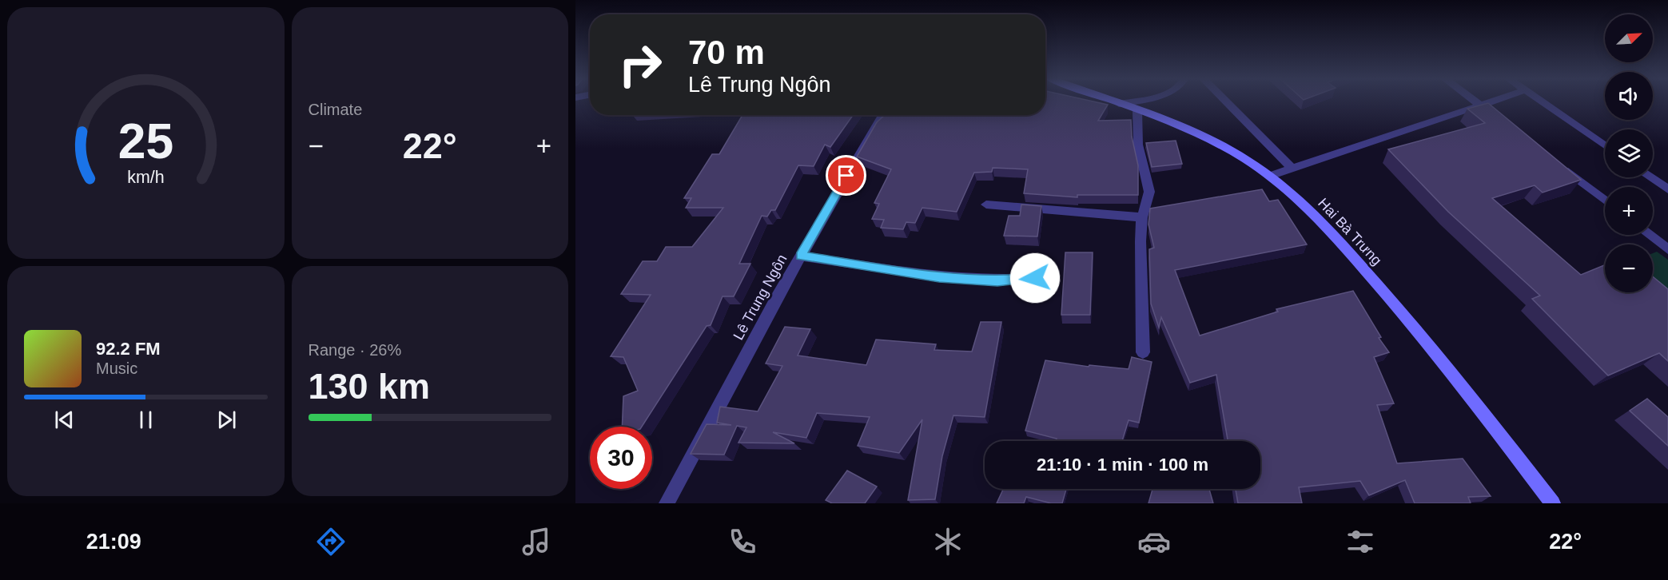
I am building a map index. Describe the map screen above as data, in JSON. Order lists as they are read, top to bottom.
{
  "streets": {
    "main road": ["Hai Bà Trưng"],
    "street": ["Lê Trung Ngôn"]
  },
  "north": "top right",
  "page": {
    "tile": [
      "Climate",
      ["Range · 26%", "130 km"]
    ],
    "map_buttons": ["+", "−"],
    "turn": ["70 m", "Lê Trung Ngôn"],
    "heat": ["−", "22°", "+"],
    "song": ["92.2 FM", "Music"],
    "limit": "30",
    "trip": "21:10 · 1 min · 100 m",
    "tabs": ["21:09", "22°"],
    "gauge": ["25", "km/h"]
  }
}
